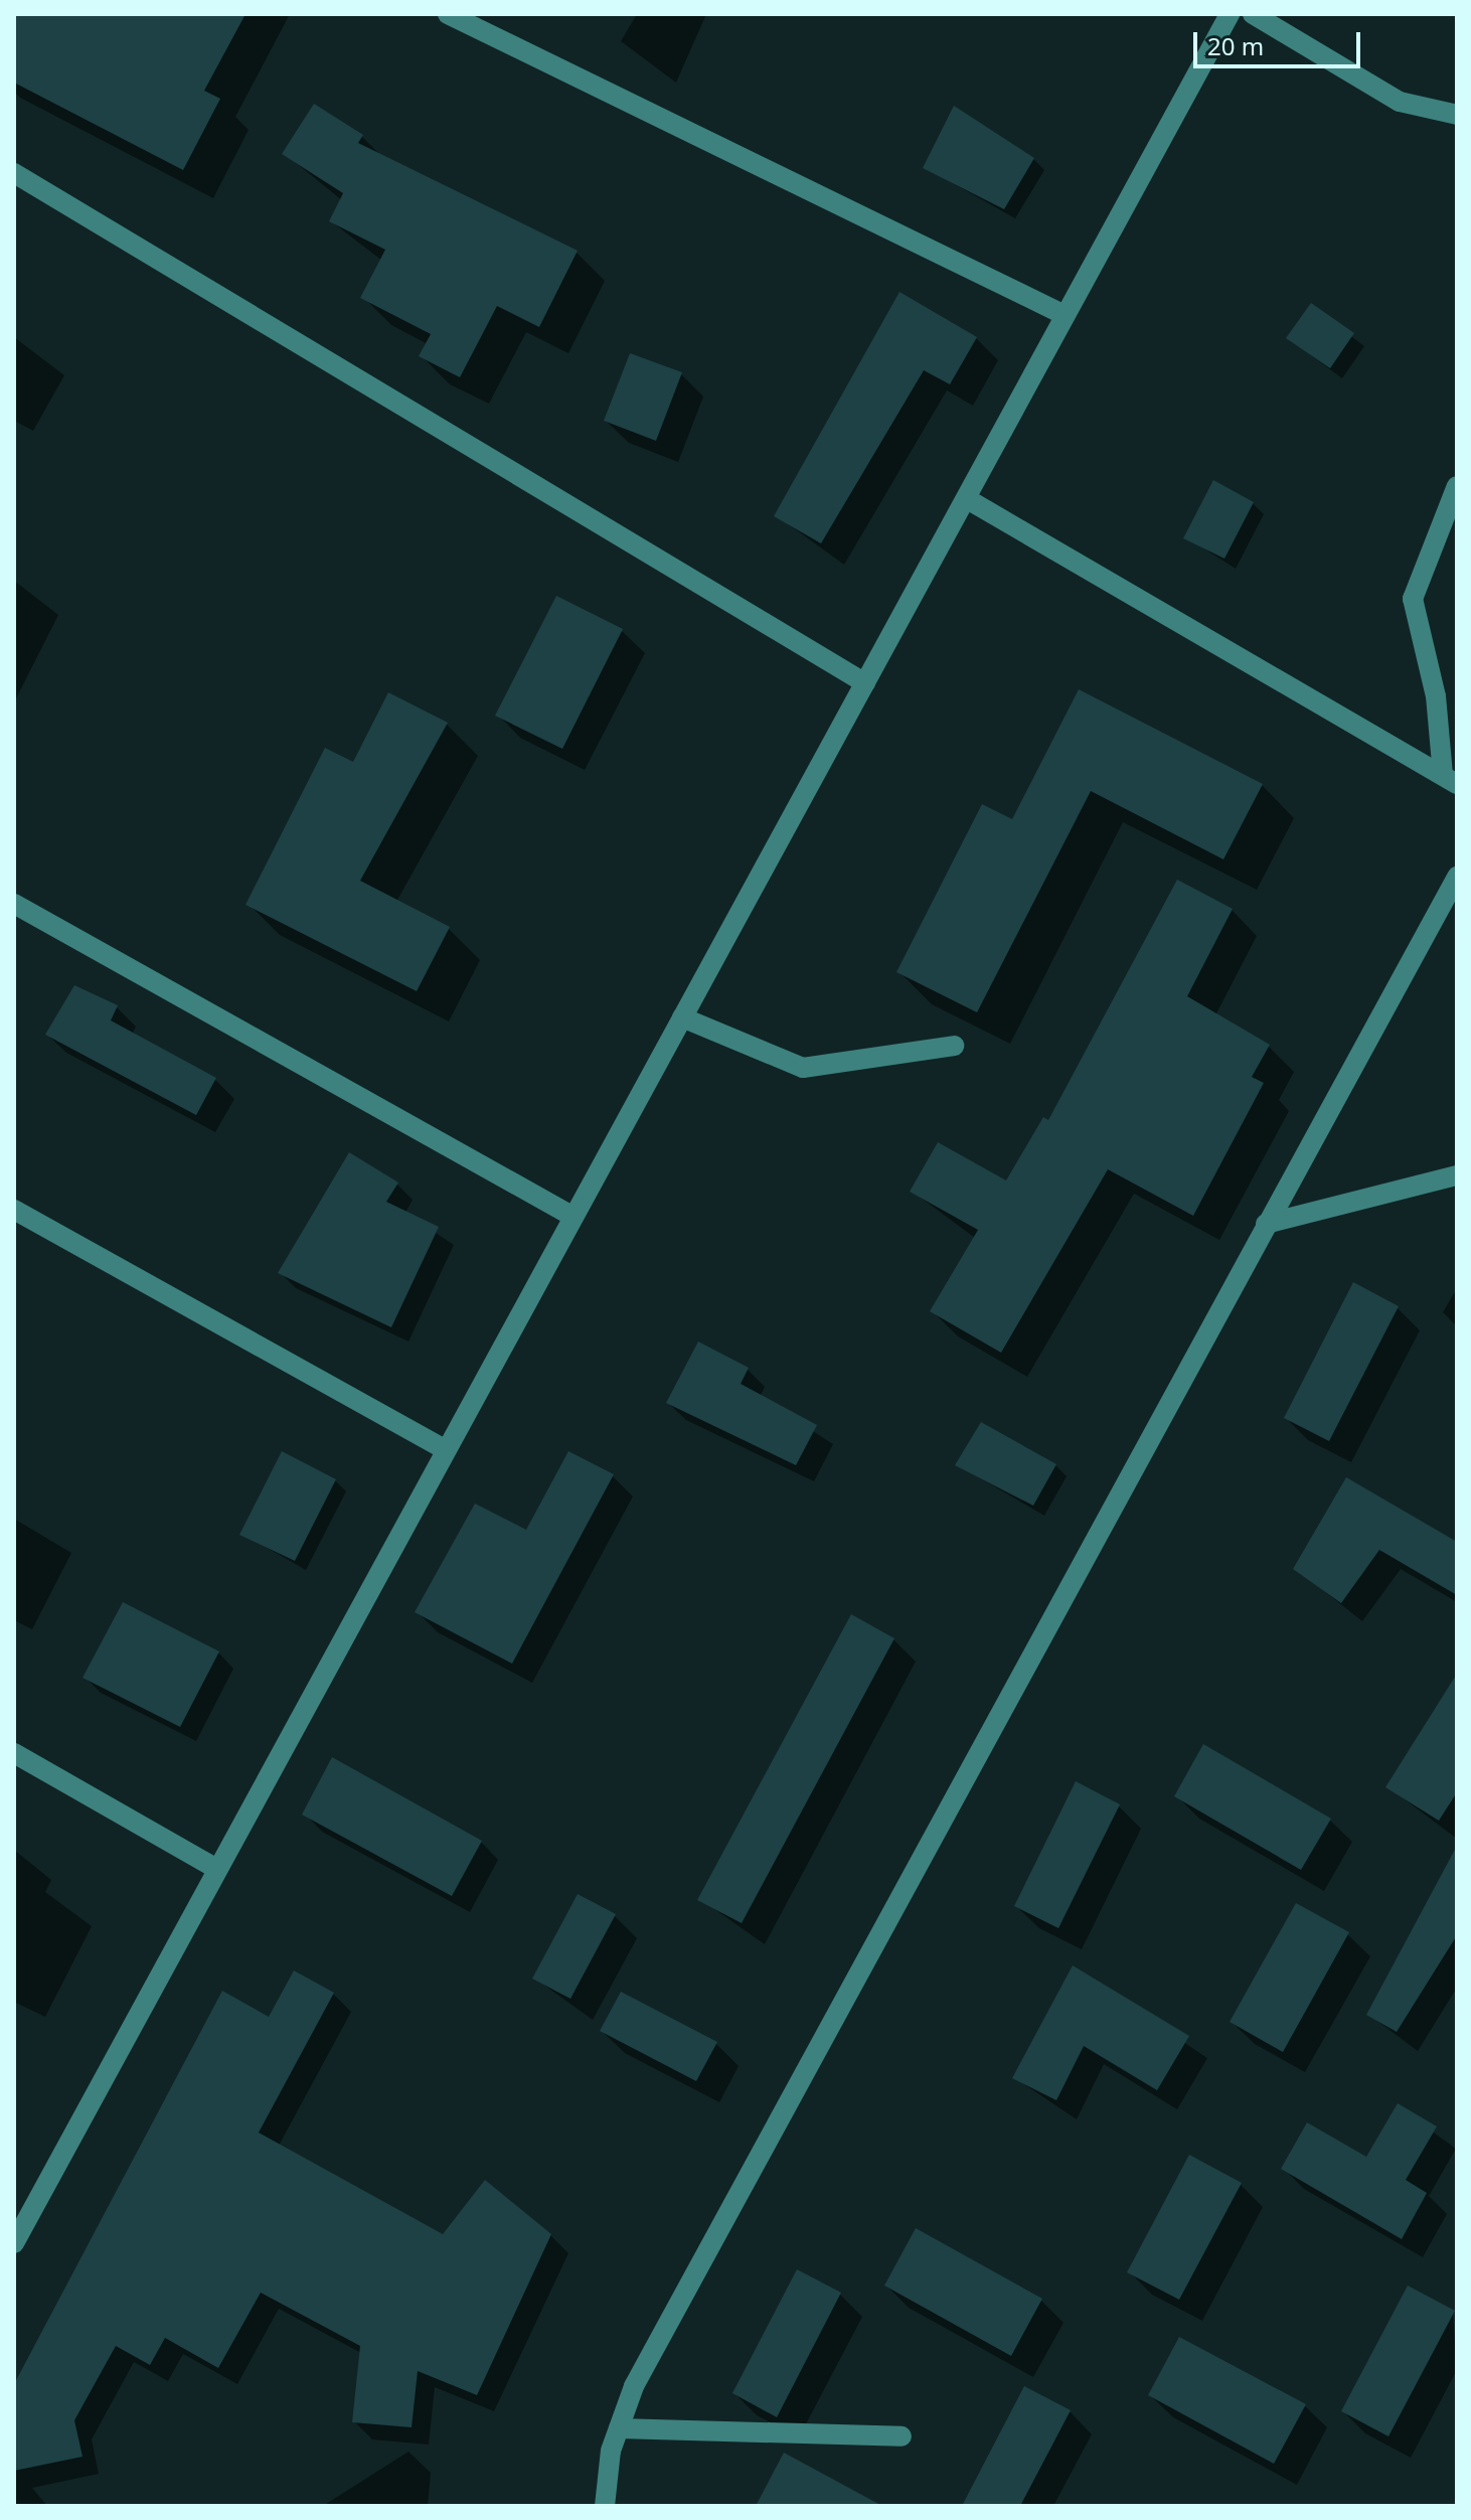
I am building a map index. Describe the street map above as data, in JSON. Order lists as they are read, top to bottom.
{
  "scale_bar": "20 m"
}
